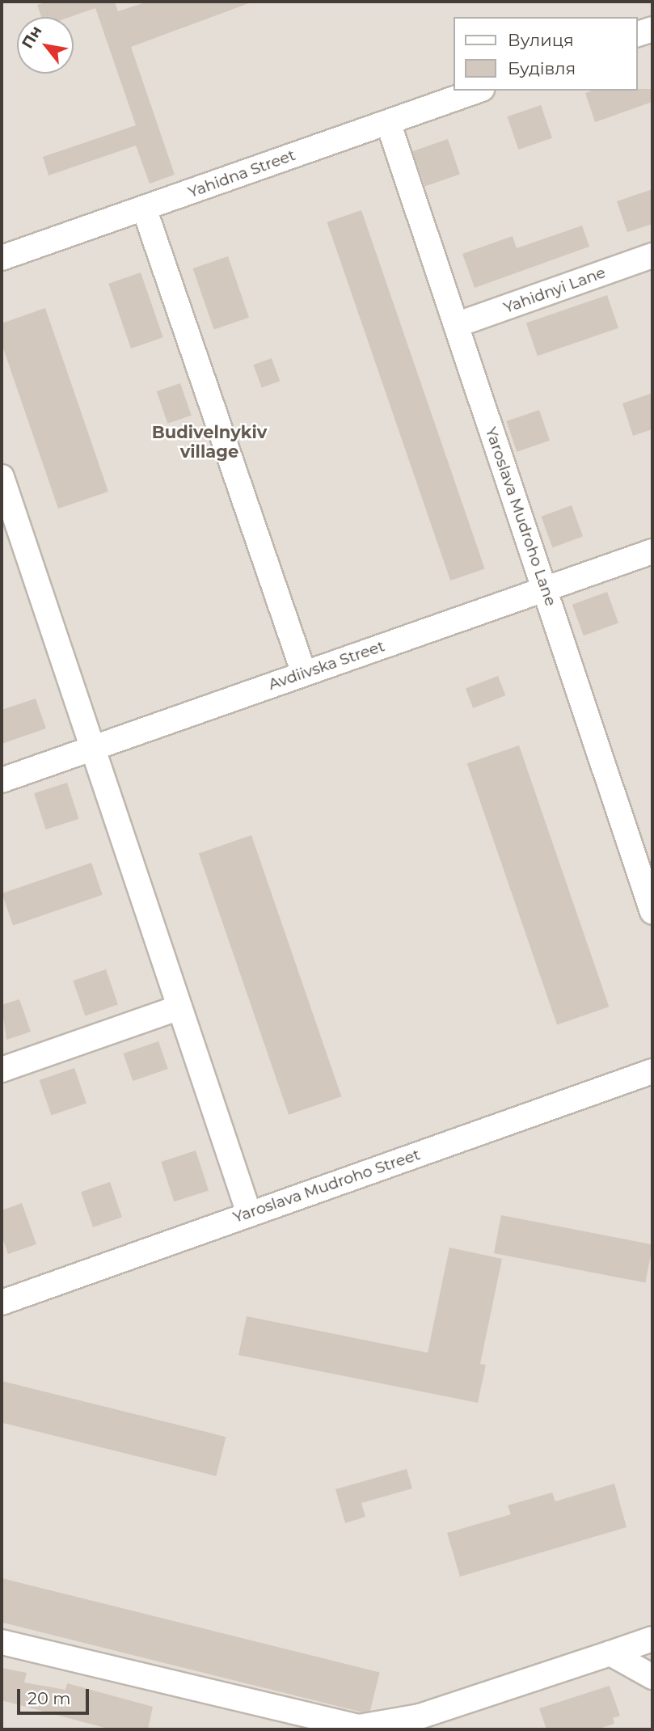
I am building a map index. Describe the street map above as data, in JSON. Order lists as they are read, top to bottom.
{
  "streets": {
    "street": [
      "Yahidna Street",
      "Yahidnyi Lane",
      "Yaroslava Mudroho Lane",
      "Avdiivska Street",
      "Yaroslava Mudroho Street"
    ]
  },
  "crossings": [
    ["Yahidna Street", "Yaroslava Mudroho Lane"],
    ["Yahidnyi Lane", "Yaroslava Mudroho Lane"],
    ["Yaroslava Mudroho Lane", "Avdiivska Street"]
  ],
  "districts": ["Budivelnykiv village"],
  "legend": ["Вулиця", "Будівля"],
  "scale_bar": "20 m",
  "north": "top left"
}
